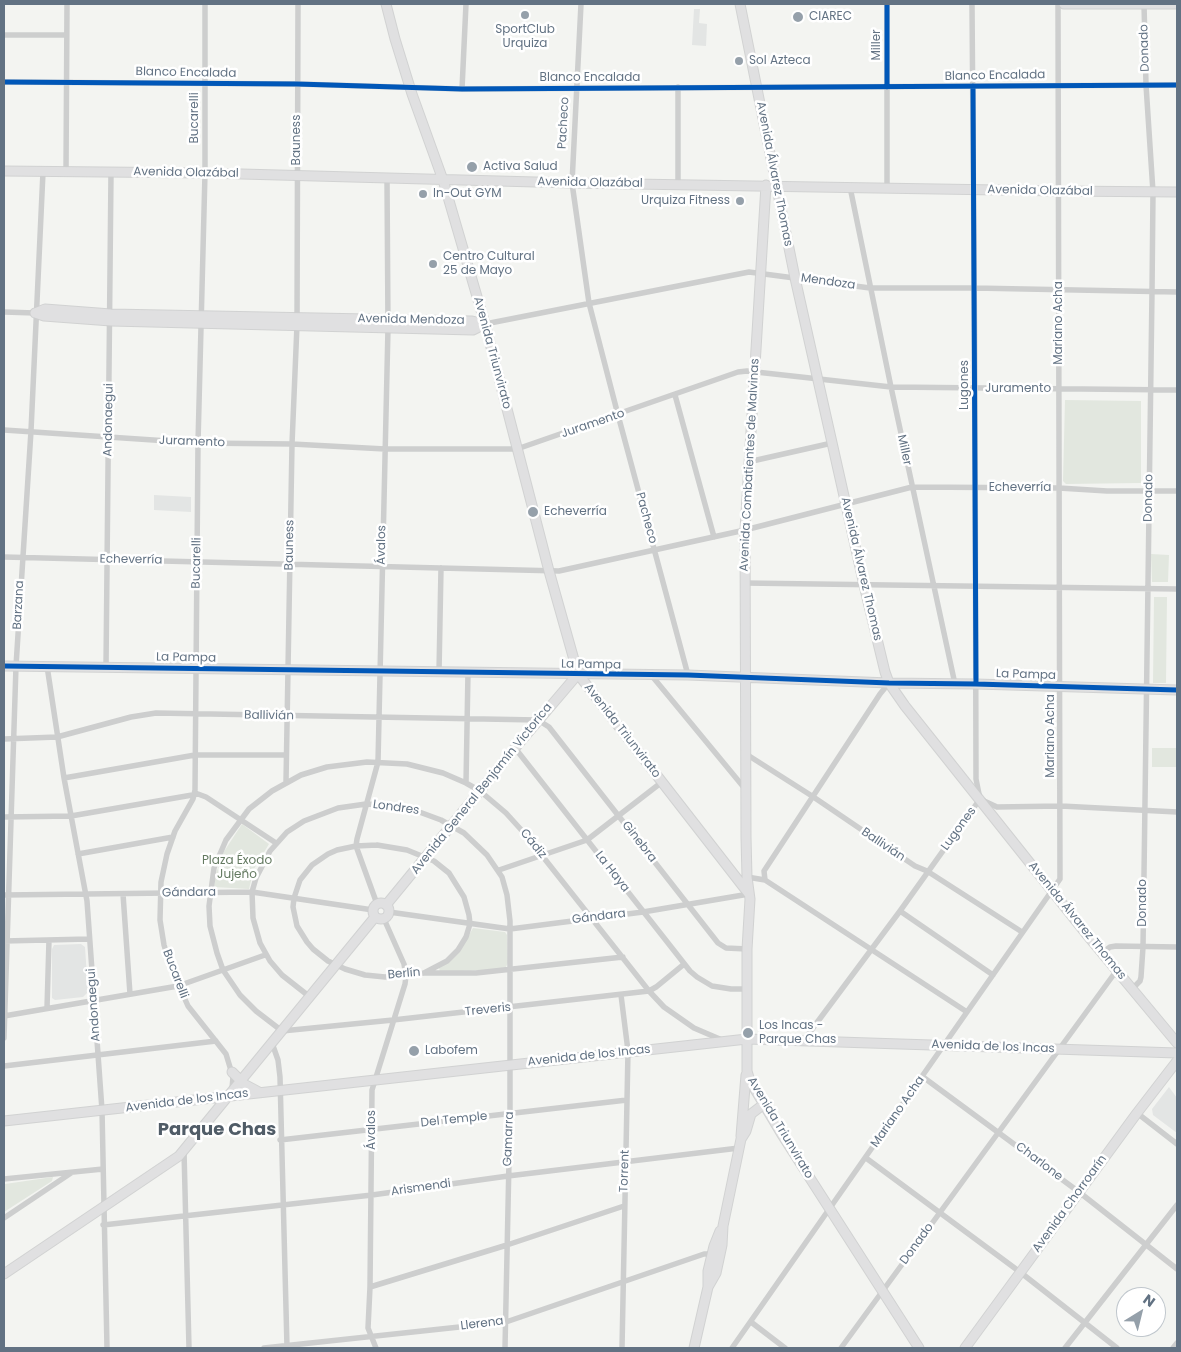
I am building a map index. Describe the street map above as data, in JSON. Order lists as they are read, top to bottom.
{
  "streets": {
    "main road": [
      "Avenida Olazábal",
      "Avenida Álvarez Thomas",
      "Avenida Mendoza",
      "Avenida Triunvirato",
      "Avenida Combatientes de Malvinas",
      "La Pampa",
      "Avenida General Benjamín Victorica",
      "Avenida de los Incas",
      "Avenida Chorroarín"
    ],
    "street": [
      "Miller",
      "Donado",
      "Blanco Encalada",
      "Bucarelli",
      "Pacheco",
      "Bauness",
      "Mendoza",
      "Mariano Acha",
      "Lugones",
      "Juramento",
      "Andonaegui",
      "Echeverría",
      "Ávalos",
      "Barzana",
      "Ballivián",
      "Londres",
      "Ginebra",
      "Cádiz",
      "La Haya",
      "Gándara",
      "Berlín",
      "Treveris",
      "Del Temple",
      "Gamarra",
      "Charlone",
      "Torrent",
      "Arismendi",
      "Llerena"
    ]
  },
  "crossings": [
    ["Miller", "Blanco Encalada"],
    ["Miller", "Avenida Olazábal"],
    ["Miller", "Mendoza"],
    ["Miller", "Juramento"],
    ["Miller", "Echeverría"],
    ["Miller", "La Pampa"],
    ["Donado", "Blanco Encalada"],
    ["Donado", "Avenida Olazábal"],
    ["Donado", "Avenida Álvarez Thomas"],
    ["Donado", "Mendoza"],
    ["Donado", "Avenida Triunvirato"],
    ["Donado", "Juramento"],
    ["Donado", "Echeverría"],
    ["Donado", "La Pampa"],
    ["Donado", "Avenida de los Incas"],
    ["Donado", "Charlone"],
    ["Blanco Encalada", "Bucarelli"],
    ["Blanco Encalada", "Pacheco"],
    ["Blanco Encalada", "Bauness"],
    ["Blanco Encalada", "Avenida Álvarez Thomas"],
    ["Blanco Encalada", "Mariano Acha"],
    ["Blanco Encalada", "Avenida Triunvirato"],
    ["Blanco Encalada", "Lugones"],
    ["Bucarelli", "Avenida Olazábal"],
    ["Bucarelli", "Avenida Mendoza"],
    ["Bucarelli", "Juramento"],
    ["Bucarelli", "Echeverría"],
    ["Bucarelli", "La Pampa"],
    ["Bucarelli", "Ballivián"],
    ["Bucarelli", "Avenida General Benjamín Victorica"],
    ["Bucarelli", "Gándara"],
    ["Bucarelli", "Avenida de los Incas"],
    ["Pacheco", "Avenida Olazábal"],
    ["Pacheco", "Mendoza"],
    ["Pacheco", "Juramento"],
    ["Pacheco", "Echeverría"],
    ["Pacheco", "La Pampa"],
    ["Bauness", "Avenida Olazábal"],
    ["Bauness", "Avenida Mendoza"],
    ["Bauness", "Juramento"],
    ["Bauness", "Echeverría"],
    ["Bauness", "La Pampa"],
    ["Bauness", "Ballivián"],
    ["Bauness", "Cádiz"],
    ["Avenida Olazábal", "Avenida Álvarez Thomas"],
    ["Avenida Olazábal", "Mariano Acha"],
    ["Avenida Olazábal", "Avenida Triunvirato"],
    ["Avenida Olazábal", "Lugones"],
    ["Avenida Olazábal", "Andonaegui"],
    ["Avenida Olazábal", "Avenida Combatientes de Malvinas"],
    ["Avenida Olazábal", "Ávalos"],
    ["Avenida Olazábal", "Barzana"],
    ["Avenida Álvarez Thomas", "Mendoza"],
    ["Avenida Álvarez Thomas", "Mariano Acha"],
    ["Avenida Álvarez Thomas", "Lugones"],
    ["Avenida Álvarez Thomas", "Juramento"],
    ["Avenida Álvarez Thomas", "Echeverría"],
    ["Avenida Álvarez Thomas", "La Pampa"],
    ["Mendoza", "Avenida Mendoza"],
    ["Mendoza", "Mariano Acha"],
    ["Mendoza", "Avenida Triunvirato"],
    ["Mendoza", "Lugones"],
    ["Mendoza", "Avenida Combatientes de Malvinas"],
    ["Avenida Mendoza", "Avenida Triunvirato"],
    ["Avenida Mendoza", "Andonaegui"],
    ["Avenida Mendoza", "Ávalos"],
    ["Avenida Mendoza", "Barzana"],
    ["Mariano Acha", "Avenida Triunvirato"],
    ["Mariano Acha", "Juramento"],
    ["Mariano Acha", "Echeverría"],
    ["Mariano Acha", "La Pampa"],
    ["Mariano Acha", "Ballivián"],
    ["Mariano Acha", "Avenida de los Incas"],
    ["Mariano Acha", "Charlone"],
    ["Avenida Triunvirato", "Juramento"],
    ["Avenida Triunvirato", "Avenida Combatientes de Malvinas"],
    ["Avenida Triunvirato", "Echeverría"],
    ["Avenida Triunvirato", "La Pampa"],
    ["Avenida Triunvirato", "Avenida General Benjamín Victorica"],
    ["Avenida Triunvirato", "Ginebra"],
    ["Avenida Triunvirato", "La Haya"],
    ["Avenida Triunvirato", "Gándara"],
    ["Avenida Triunvirato", "Avenida de los Incas"],
    ["Lugones", "Juramento"],
    ["Lugones", "Echeverría"],
    ["Lugones", "La Pampa"],
    ["Lugones", "Ballivián"],
    ["Lugones", "Avenida de los Incas"],
    ["Juramento", "Andonaegui"],
    ["Juramento", "Avenida Combatientes de Malvinas"],
    ["Juramento", "Ávalos"],
    ["Juramento", "Barzana"],
    ["Andonaegui", "Echeverría"],
    ["Andonaegui", "La Pampa"],
    ["Andonaegui", "Ballivián"],
    ["Andonaegui", "Avenida General Benjamín Victorica"],
    ["Andonaegui", "Gándara"],
    ["Andonaegui", "Avenida de los Incas"],
    ["Andonaegui", "Arismendi"],
    ["Avenida Combatientes de Malvinas", "Echeverría"],
    ["Avenida Combatientes de Malvinas", "La Pampa"],
    ["Avenida Combatientes de Malvinas", "Ballivián"],
    ["Avenida Combatientes de Malvinas", "Gándara"],
    ["Echeverría", "Ávalos"],
    ["Echeverría", "Barzana"],
    ["Ávalos", "La Pampa"],
    ["Ávalos", "Ballivián"],
    ["Ávalos", "Londres"],
    ["Ávalos", "Cádiz"],
    ["Ávalos", "Berlín"],
    ["Ávalos", "Treveris"],
    ["Ávalos", "Avenida de los Incas"],
    ["Ávalos", "Del Temple"],
    ["Ávalos", "Arismendi"],
    ["Ávalos", "Llerena"],
    ["Barzana", "La Pampa"],
    ["Barzana", "Ballivián"],
    ["Barzana", "Gándara"],
    ["La Pampa", "Avenida General Benjamín Victorica"],
    ["Ballivián", "Avenida General Benjamín Victorica"],
    ["Ballivián", "Ginebra"],
    ["Avenida General Benjamín Victorica", "Londres"],
    ["Avenida General Benjamín Victorica", "Ginebra"],
    ["Avenida General Benjamín Victorica", "Cádiz"],
    ["Avenida General Benjamín Victorica", "La Haya"],
    ["Avenida General Benjamín Victorica", "Gándara"],
    ["Avenida General Benjamín Victorica", "Berlín"],
    ["Avenida General Benjamín Victorica", "Treveris"],
    ["Avenida General Benjamín Victorica", "Avenida de los Incas"],
    ["Londres", "Gándara"],
    ["Londres", "Gamarra"],
    ["Ginebra", "Gándara"],
    ["Cádiz", "Gándara"],
    ["Cádiz", "Treveris"],
    ["Cádiz", "Avenida de los Incas"],
    ["La Haya", "Gándara"],
    ["La Haya", "Treveris"],
    ["Gándara", "Berlín"],
    ["Gándara", "Gamarra"],
    ["Treveris", "Gamarra"],
    ["Treveris", "Torrent"],
    ["Avenida de los Incas", "Gamarra"],
    ["Avenida de los Incas", "Torrent"],
    ["Del Temple", "Gamarra"],
    ["Del Temple", "Torrent"],
    ["Gamarra", "Arismendi"],
    ["Gamarra", "Llerena"],
    ["Charlone", "Avenida Chorroarín"],
    ["Torrent", "Arismendi"],
    ["Torrent", "Llerena"]
  ],
  "districts": ["Parque Chas"],
  "parks": ["Plaza Éxodo Jujeño"],
  "places": [
    "SportClub Urquiza",
    "CIAREC",
    "Sol Azteca",
    "Activa Salud",
    "In-Out GYM",
    "Urquiza Fitness",
    "Centro Cultural 25 de Mayo",
    "Echeverría",
    "Los Incas - Parque Chas",
    "Labofem"
  ],
  "north": "top right"
}
